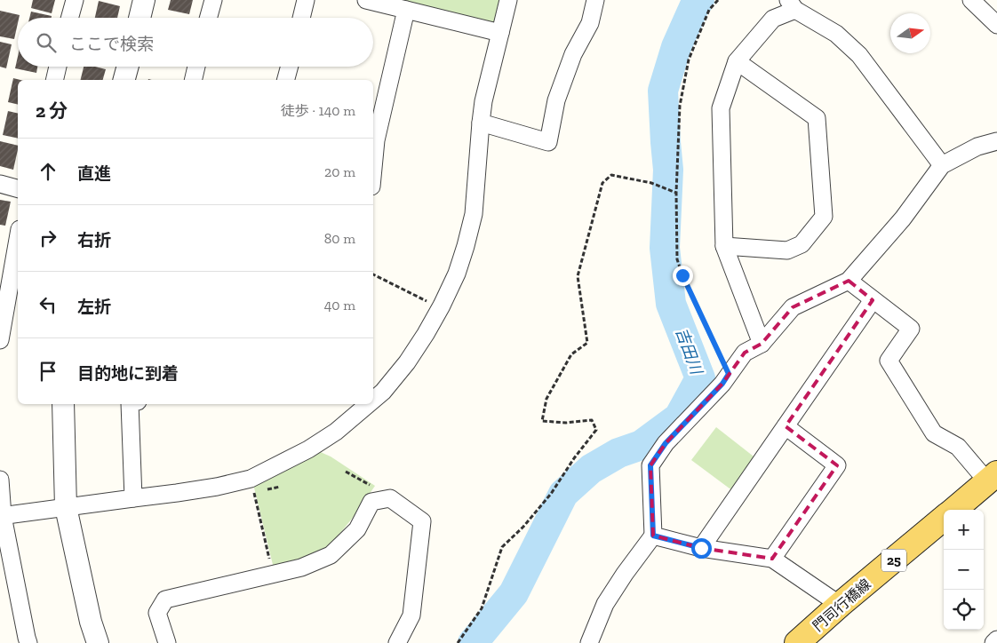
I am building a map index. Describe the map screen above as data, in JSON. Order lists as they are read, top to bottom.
{
  "streets": {
    "main road": ["25", "門司行橋線"]
  },
  "water": ["吉田川"],
  "north": "right",
  "page": {
    "search": "ここで検索",
    "heading": ["2 分", "徒歩 · 140 m"],
    "list": [
      ["直進", "20 m"],
      ["右折", "80 m"],
      ["左折", "40 m"],
      "目的地に到着"
    ],
    "map_buttons": ["+", "−"]
  }
}
